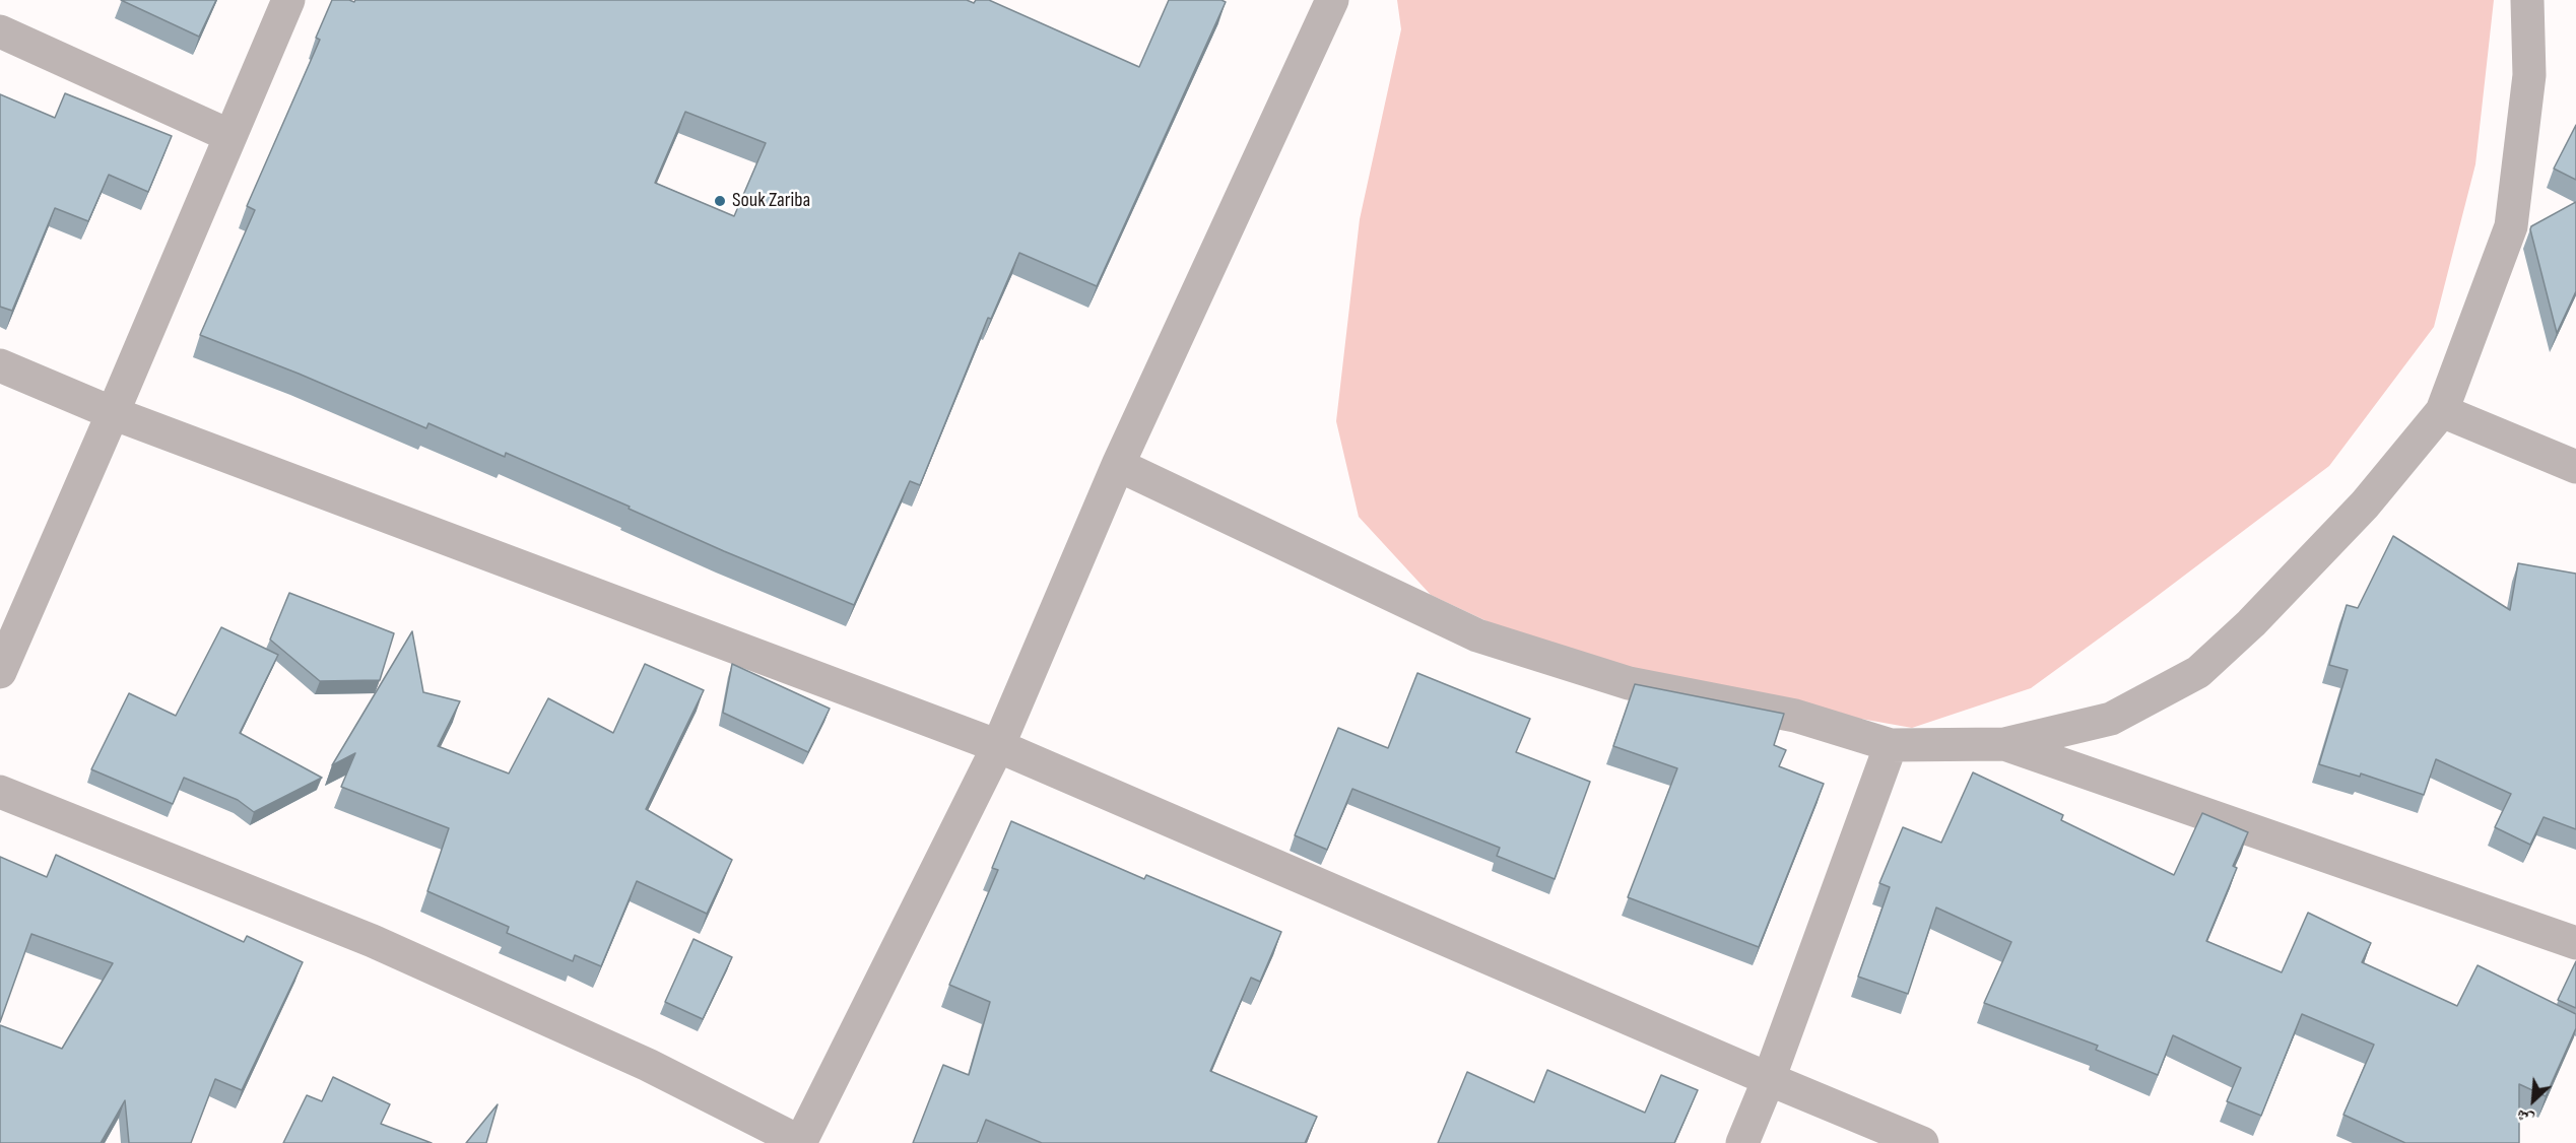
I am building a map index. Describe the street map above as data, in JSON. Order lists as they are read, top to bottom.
{
  "places": ["Souk Zariba"],
  "north": "bottom left"
}
